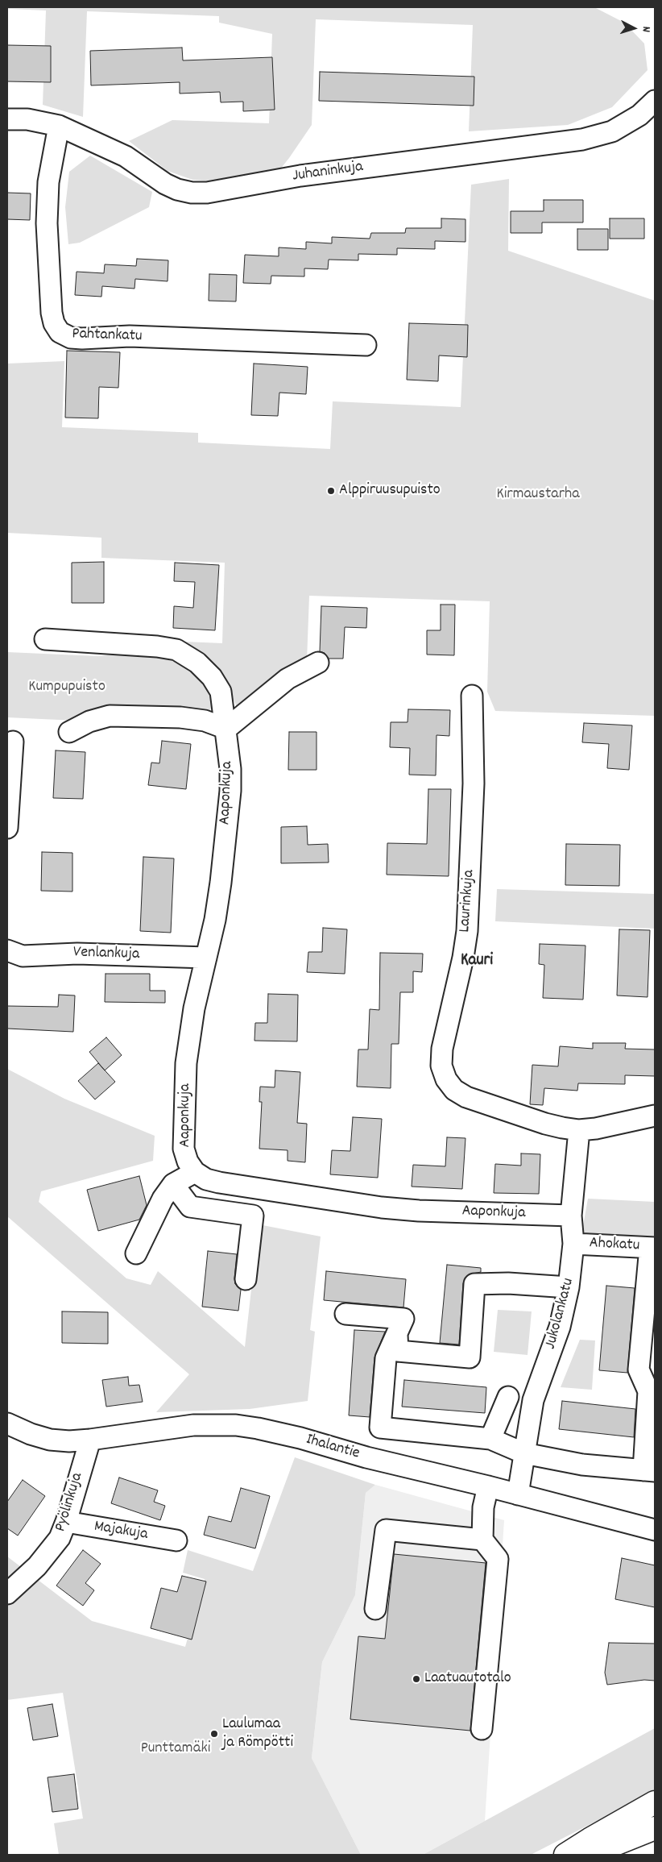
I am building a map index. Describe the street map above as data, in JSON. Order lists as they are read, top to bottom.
{
  "streets": {
    "street": [
      "Juhaninkuja",
      "Pahtankatu",
      "Aaponkuja",
      "Laurinkuja",
      "Venlankuja",
      "Ahokatu",
      "Jukolankatu",
      "Ihalantie",
      "Pyölinkuja",
      "Majakuja"
    ]
  },
  "crossings": [
    ["Juhaninkuja", "Pahtankatu"],
    ["Aaponkuja", "Venlankuja"],
    ["Aaponkuja", "Jukolankatu"],
    ["Laurinkuja", "Jukolankatu"],
    ["Ahokatu", "Jukolankatu"],
    ["Jukolankatu", "Ihalantie"],
    ["Ihalantie", "Pyölinkuja"],
    ["Pyölinkuja", "Majakuja"]
  ],
  "districts": ["Kauri"],
  "parks": ["Kirmaustarha", "Kumpupuisto", "Punttamäki"],
  "places": ["Alppiruusupuisto", "Laatuautotalo", "Laulumaa ja Römpötti"],
  "north": "right"
}
